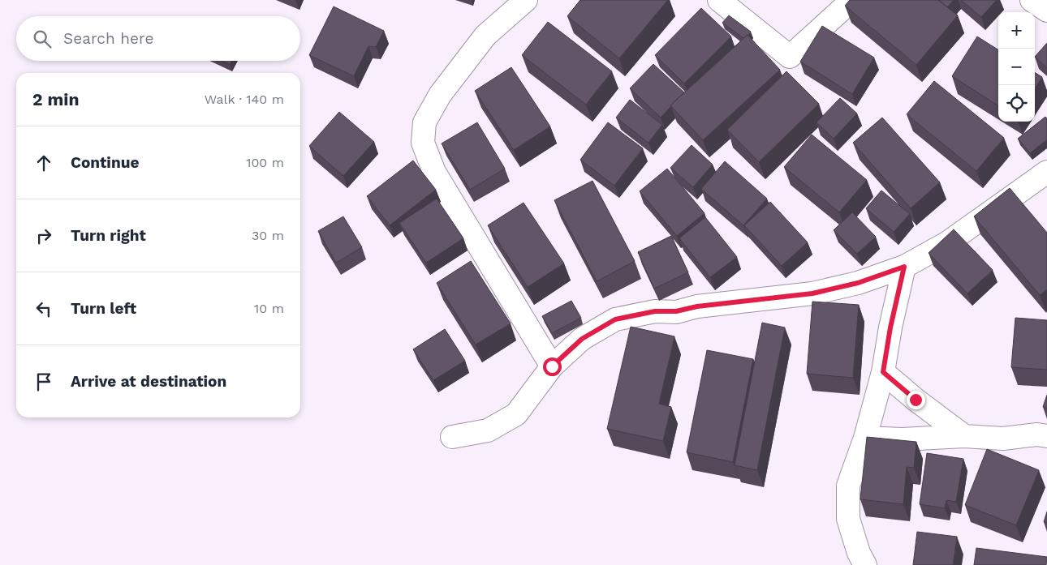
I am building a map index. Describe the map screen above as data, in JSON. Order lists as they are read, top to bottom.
{
  "page": {
    "map_buttons": ["+", "−"],
    "search": "Search here",
    "heading": ["2 min", "Walk · 140 m"],
    "list": [
      ["Continue", "100 m"],
      ["Turn right", "30 m"],
      ["Turn left", "10 m"],
      "Arrive at destination"
    ]
  }
}
